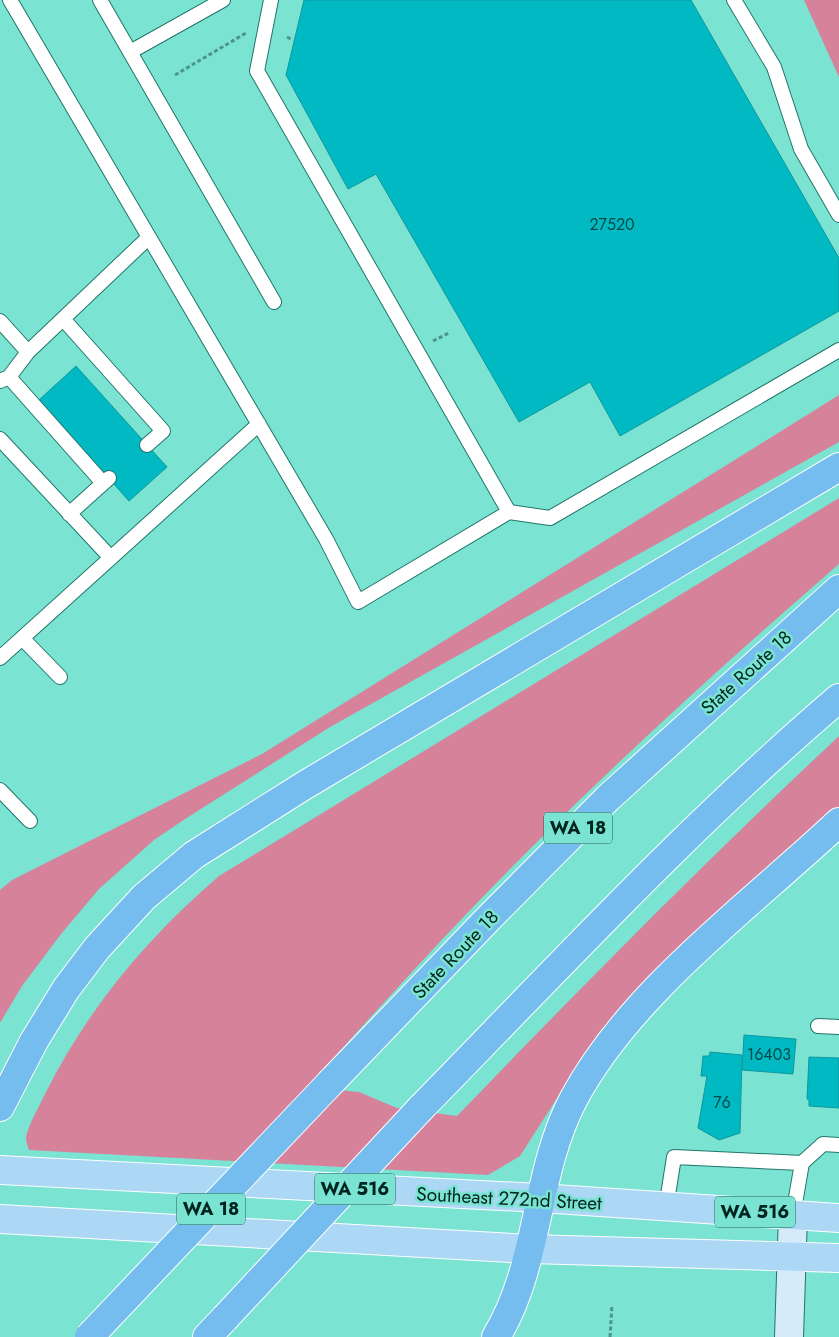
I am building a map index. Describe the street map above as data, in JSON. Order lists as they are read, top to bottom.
{
  "streets": {
    "highway": ["State Route 18", "WA 18"],
    "main road": ["WA 516", "Southeast 272nd Street"]
  },
  "house_numbers": ["27520", "16403", "76"]
}
